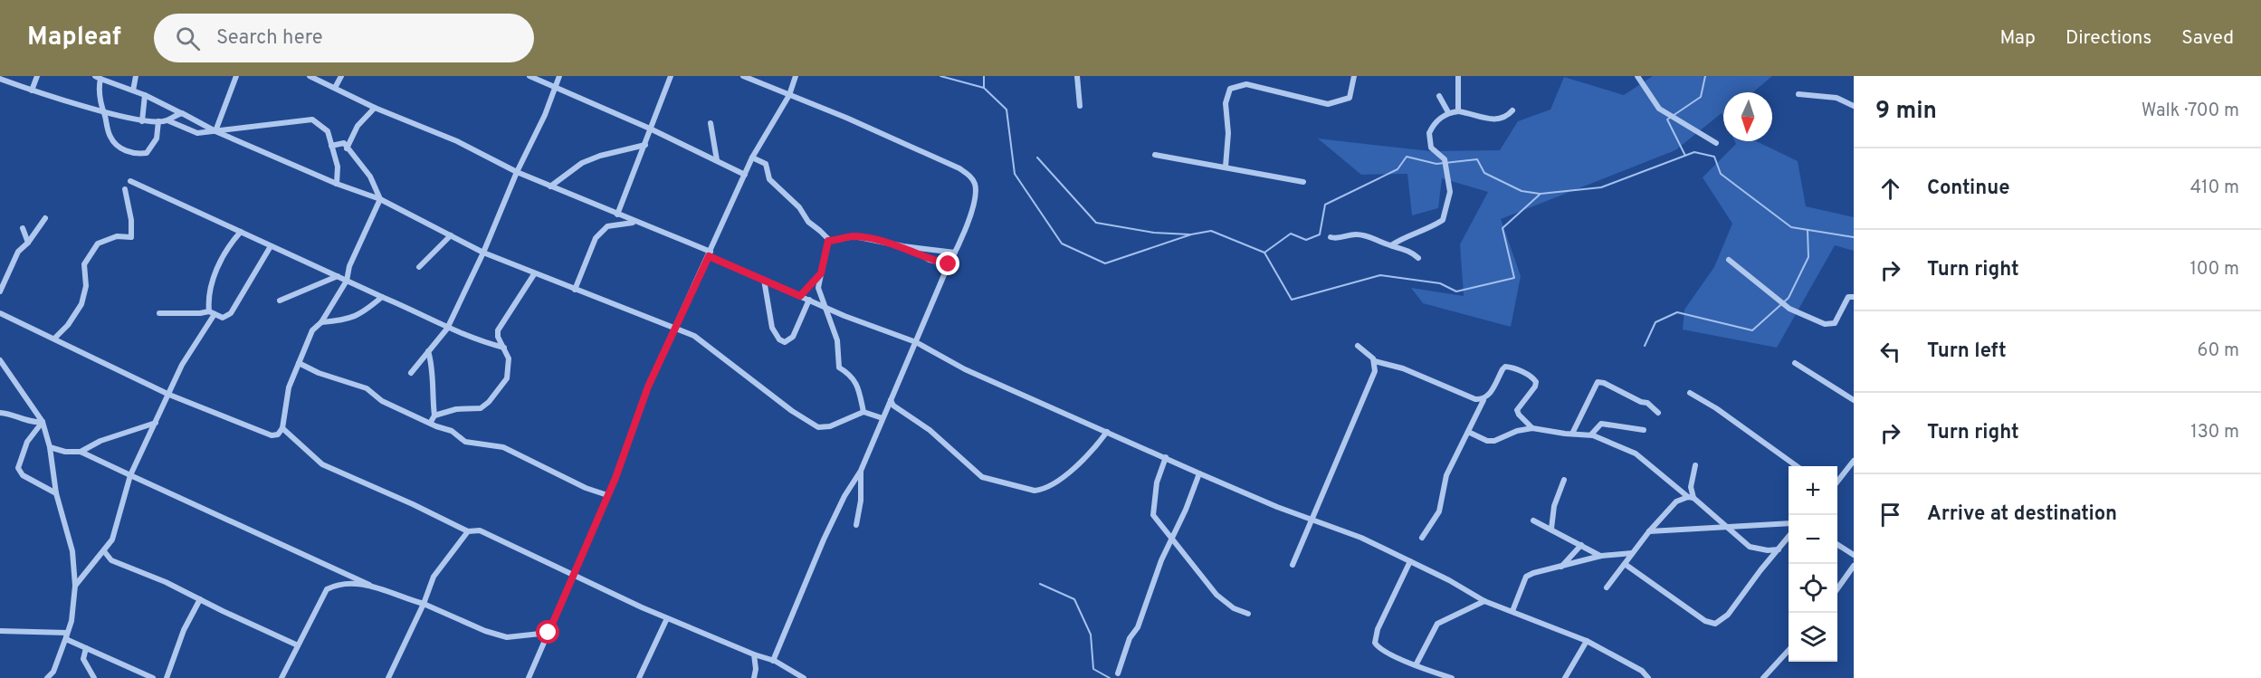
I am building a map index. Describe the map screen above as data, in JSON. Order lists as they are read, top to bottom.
{
  "north": "bottom",
  "page": {
    "header": "Mapleaf",
    "search": "Search here",
    "nav": ["Map", "Directions", "Saved"],
    "heading": ["9 min", "Walk · 700 m"],
    "list": [
      ["Continue", "410 m"],
      ["Turn right", "100 m"],
      ["Turn left", "60 m"],
      ["Turn right", "130 m"],
      "Arrive at destination"
    ],
    "map_buttons": ["+", "−"]
  }
}
